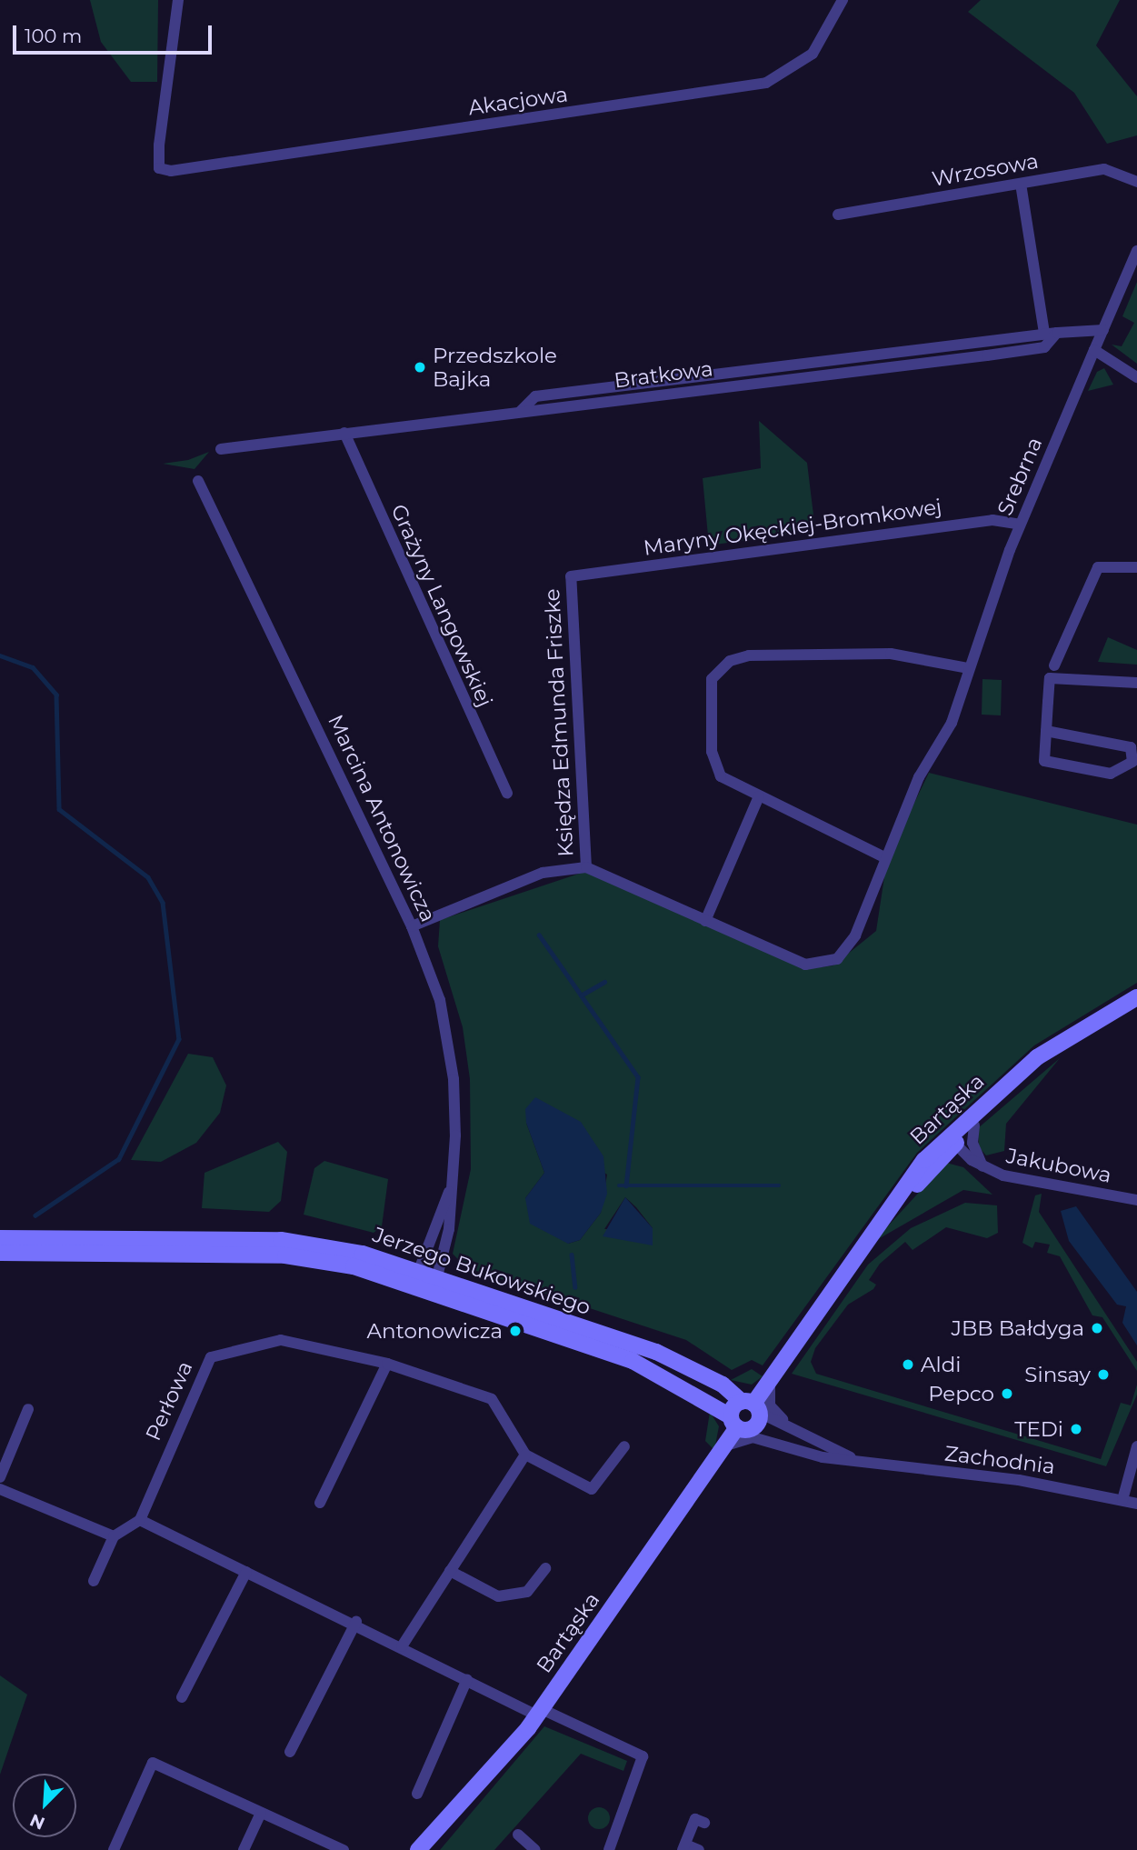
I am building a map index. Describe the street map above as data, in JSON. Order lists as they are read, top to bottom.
{
  "streets": {
    "street": [
      "Akacjowa",
      "Wrzosowa",
      "Bratkowa",
      "Srebrna",
      "Maryny Okęckiej-Bromkowej",
      "Grażyny Langowskiej",
      "Księdza Edmunda Friszke",
      "Marcina Antonowicza",
      "Bartąska",
      "Jakubowa",
      "Jerzego Bukowskiego",
      "Perłowa",
      "Zachodnia"
    ]
  },
  "crossings": [
    ["Bratkowa", "Srebrna"],
    ["Bratkowa", "Grażyny Langowskiej"],
    ["Srebrna", "Maryny Okęckiej-Bromkowej"],
    ["Srebrna", "Księdza Edmunda Friszke"],
    ["Maryny Okęckiej-Bromkowej", "Księdza Edmunda Friszke"],
    ["Księdza Edmunda Friszke", "Marcina Antonowicza"],
    ["Marcina Antonowicza", "Jerzego Bukowskiego"],
    ["Bartąska", "Jakubowa"],
    ["Bartąska", "Jerzego Bukowskiego"]
  ],
  "places": [
    "Przedszkole Bajka",
    "JBB Bałdyga",
    "Antonowicza",
    "Aldi",
    "Sinsay",
    "Pepco",
    "TEDi"
  ],
  "scale_bar": "100 m",
  "north": "bottom left"
}
